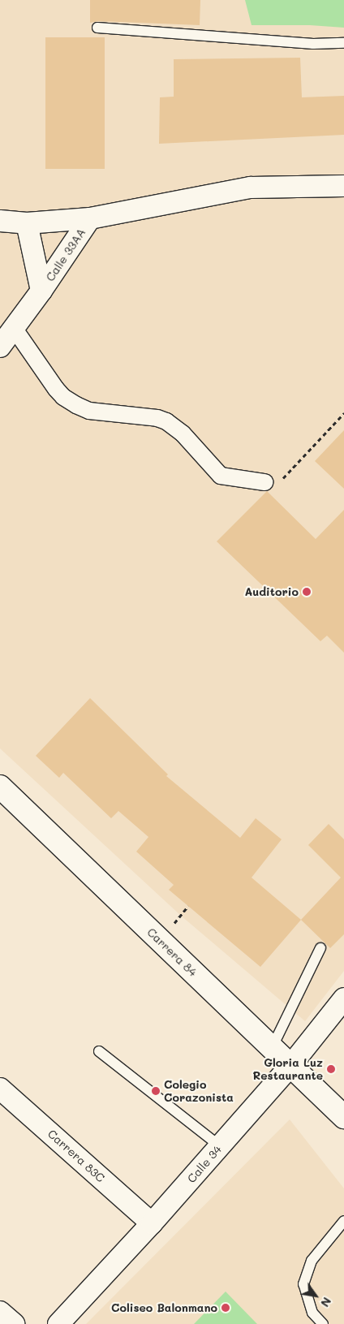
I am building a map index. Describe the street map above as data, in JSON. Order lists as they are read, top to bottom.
{
  "streets": {
    "street": [
      "Calle 33AA",
      "Carrera 84",
      "Carrera 83C",
      "Calle 34"
    ]
  },
  "crossings": [
    ["Carrera 84", "Calle 34"],
    ["Carrera 83C", "Calle 34"]
  ],
  "places": [
    "Auditorio",
    "Gloria Luz Restaurante",
    "Colegio Corazonista",
    "Coliseo Balonmano"
  ],
  "north": "bottom right"
}
